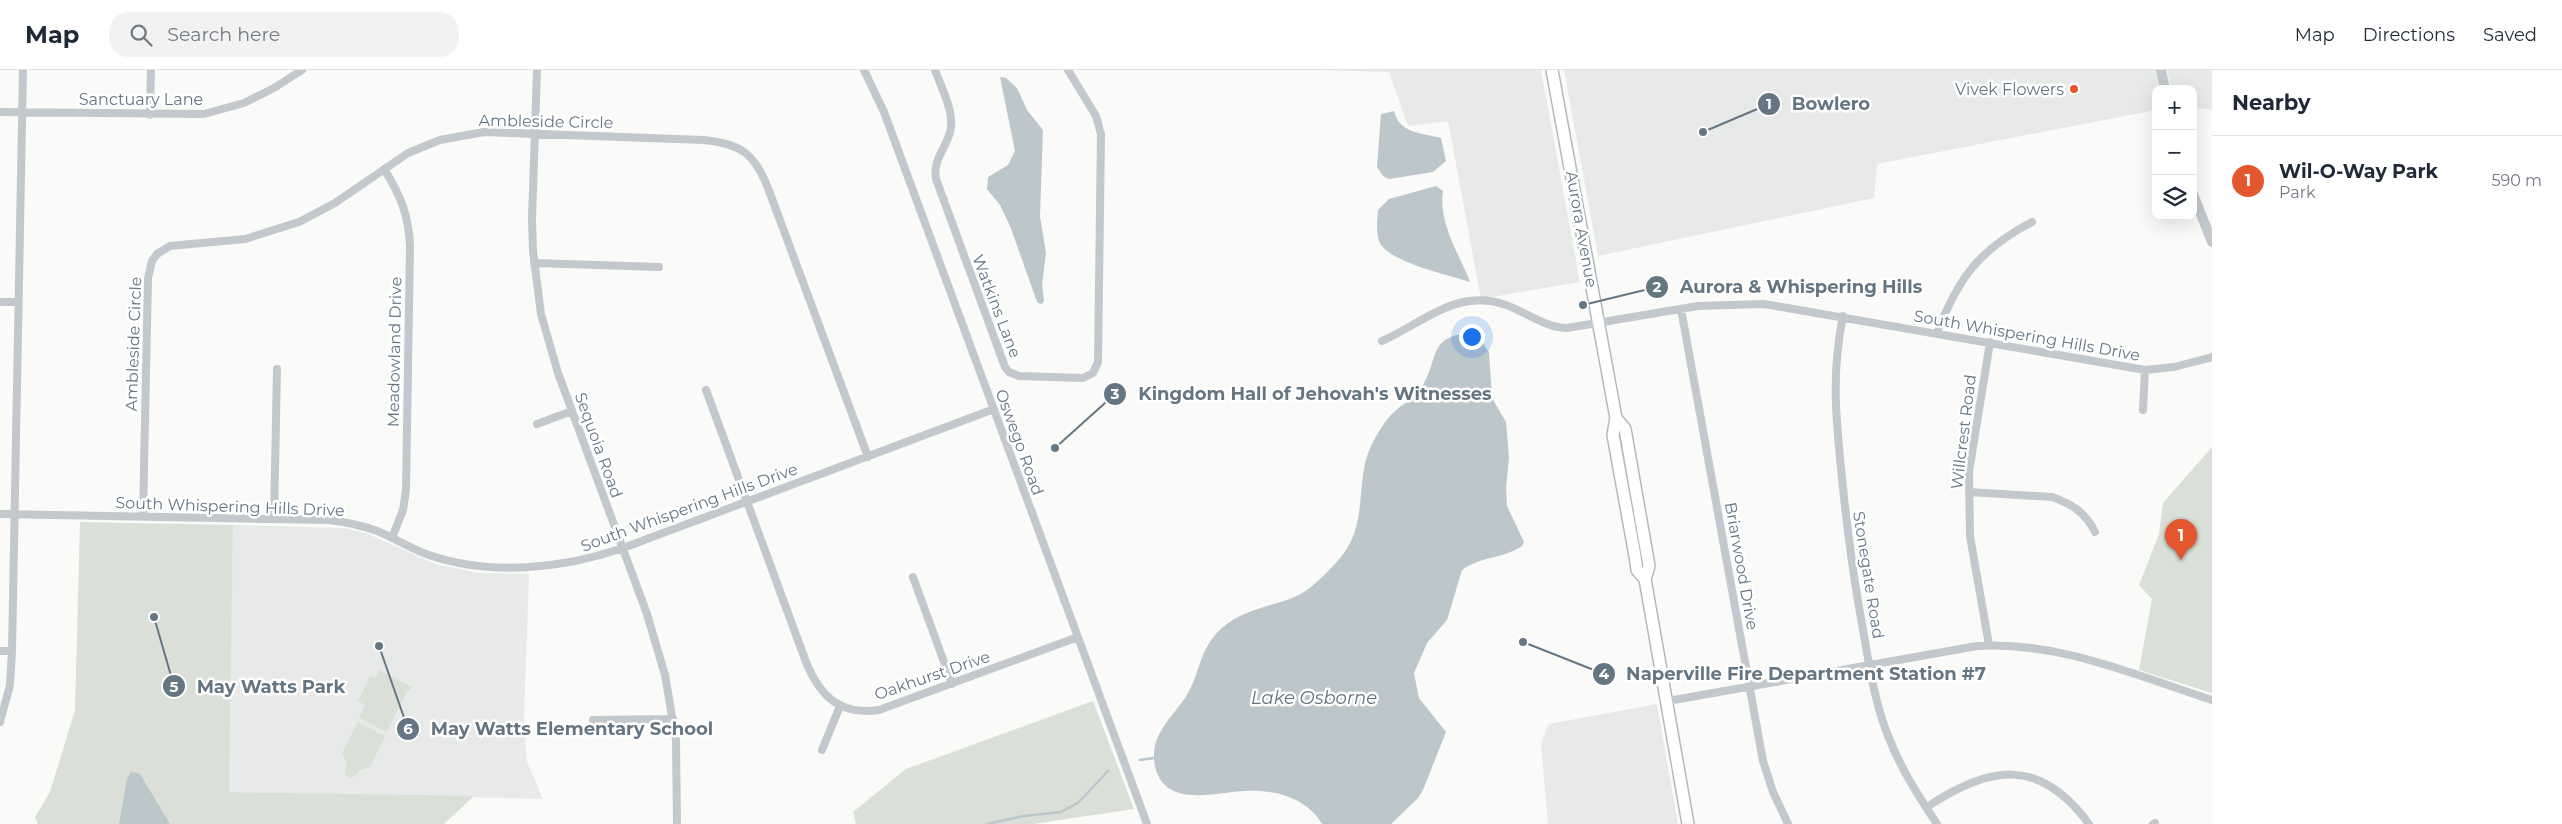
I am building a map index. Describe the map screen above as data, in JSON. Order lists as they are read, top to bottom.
{
  "streets": {
    "main road": ["Aurora Avenue"],
    "street": [
      "Sanctuary Lane",
      "Ambleside Circle",
      "Watkins Lane",
      "South Whispering Hills Drive",
      "Meadowland Drive",
      "Willcrest Road",
      "Oswego Road",
      "Sequoia Road",
      "Briarwood Drive",
      "Stonegate Road",
      "Oakhurst Drive"
    ]
  },
  "crossings": [
    ["Ambleside Circle", "South Whispering Hills Drive"],
    ["Ambleside Circle", "Meadowland Drive"],
    ["Ambleside Circle", "Sequoia Road"],
    ["Aurora Avenue", "South Whispering Hills Drive"],
    ["South Whispering Hills Drive", "Meadowland Drive"],
    ["South Whispering Hills Drive", "Willcrest Road"],
    ["South Whispering Hills Drive", "Oswego Road"],
    ["South Whispering Hills Drive", "Sequoia Road"],
    ["South Whispering Hills Drive", "Briarwood Drive"],
    ["South Whispering Hills Drive", "Stonegate Road"],
    ["South Whispering Hills Drive", "Oakhurst Drive"],
    ["Oswego Road", "Oakhurst Drive"]
  ],
  "water": ["Lake Osborne"],
  "places": [
    "Vivek Flowers",
    "Bowlero",
    "Aurora & Whispering Hills",
    "Kingdom Hall of Jehovah's Witnesses",
    "May Watts Park",
    "Naperville Fire Department Station #7",
    "May Watts Elementary School"
  ],
  "page": {
    "header": "Map",
    "search": "Search here",
    "nav": ["Map", "Directions", "Saved"],
    "heading": "Nearby",
    "map_buttons": ["+", "−"],
    "list": [
      {
        "mark": "1",
        "name": "Wil-O-Way Park",
        "note": "Park",
        "value": "590 m"
      }
    ],
    "pins": "1"
  }
}
